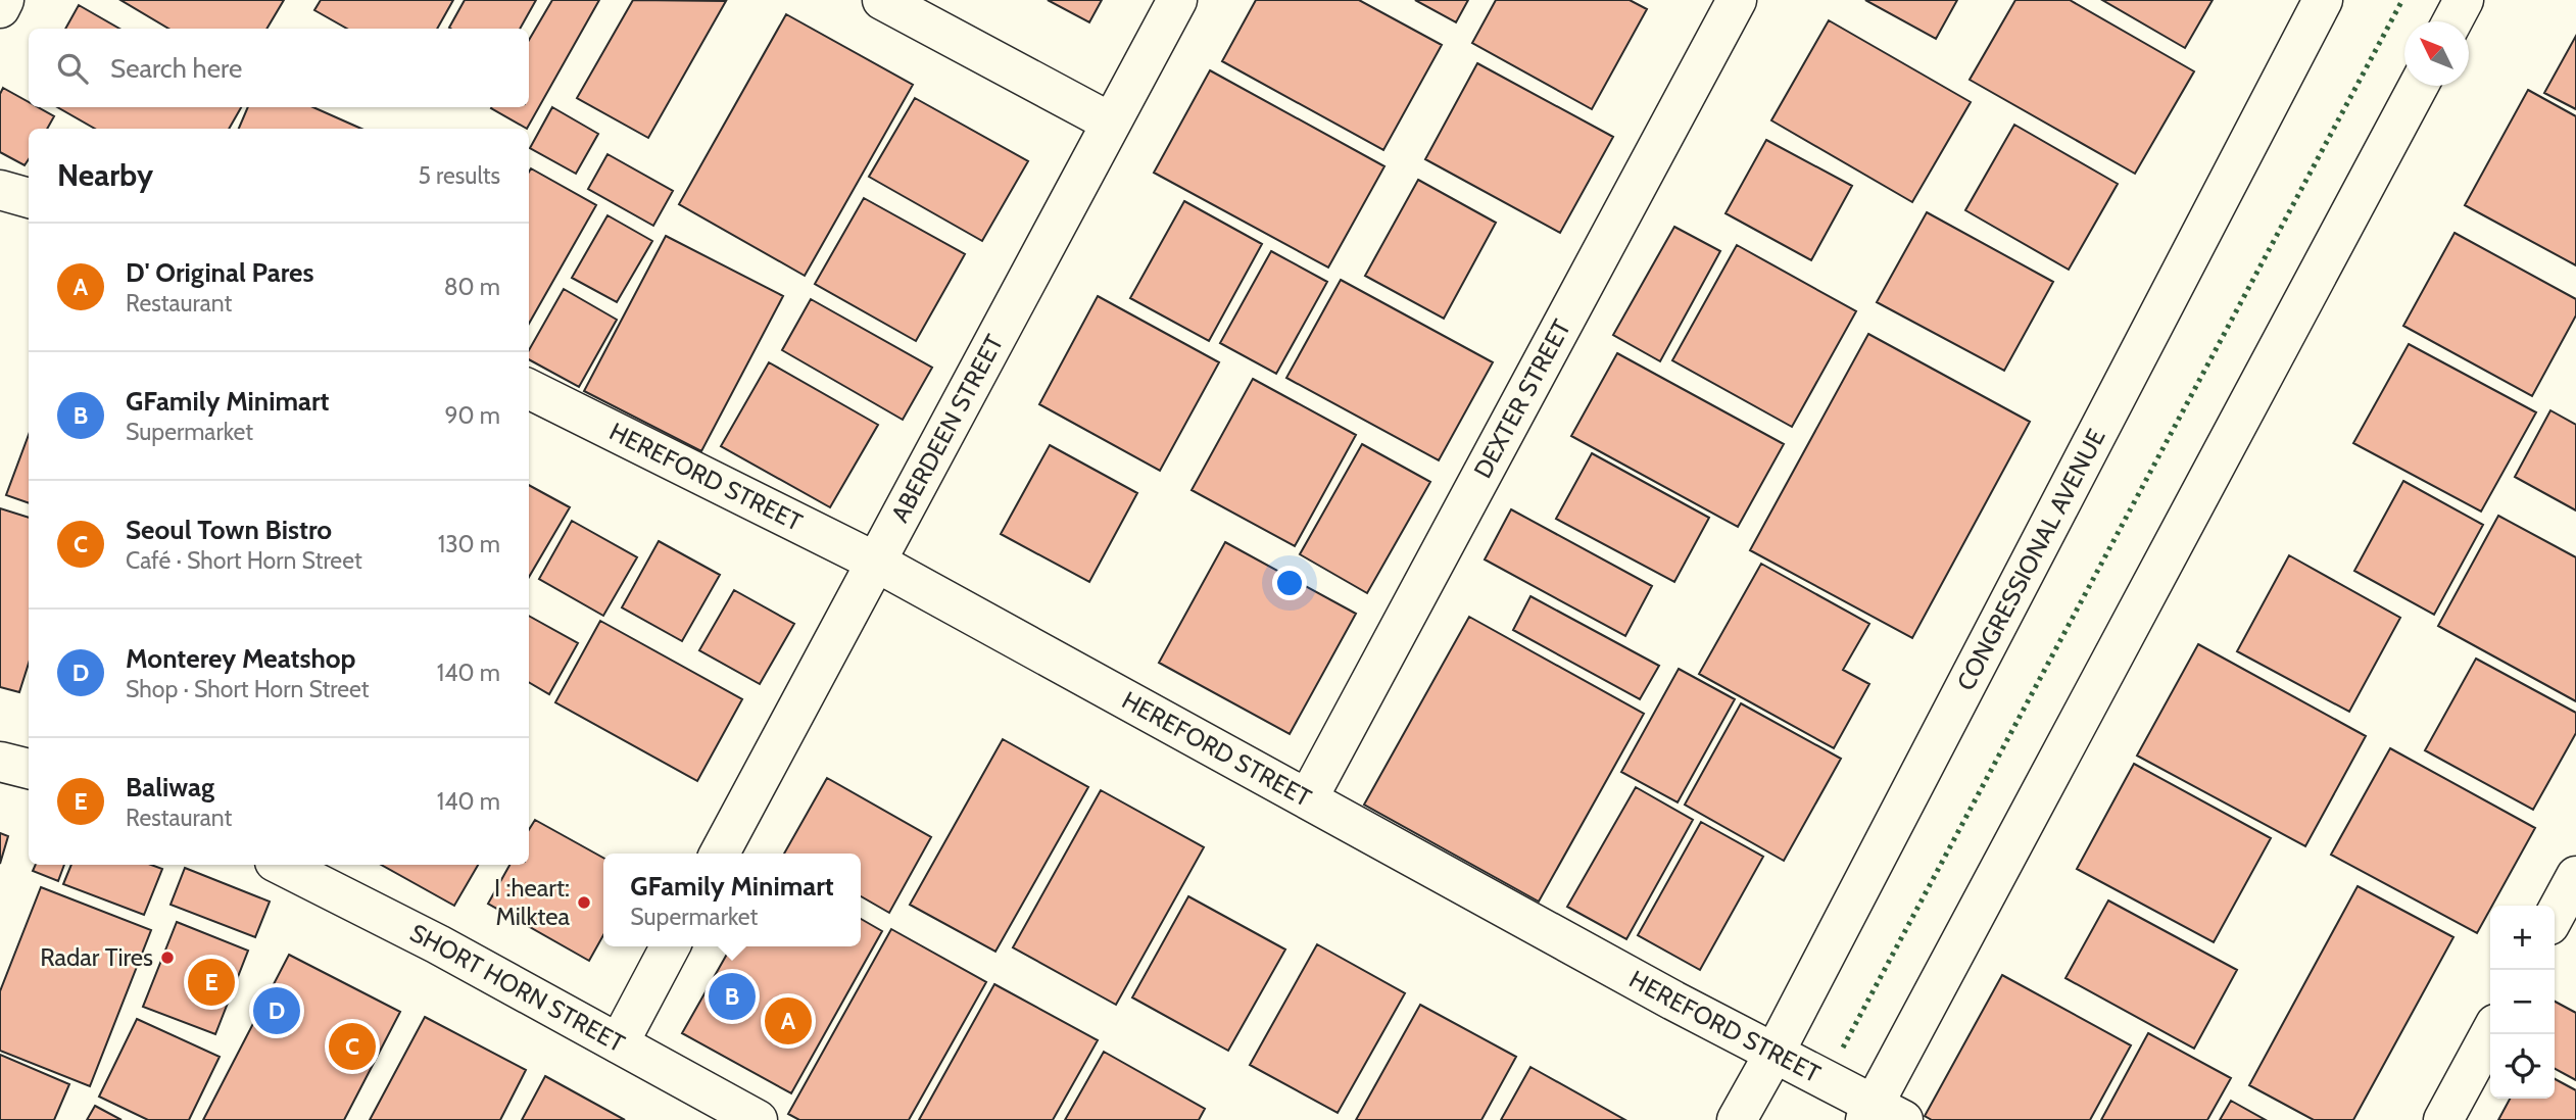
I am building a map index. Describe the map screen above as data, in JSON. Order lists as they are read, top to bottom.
{
  "streets": {
    "street": [
      "DEXTER STREET",
      "ABERDEEN STREET",
      "HEREFORD STREET",
      "CONGRESSIONAL AVENUE",
      "SHORT HORN STREET"
    ]
  },
  "crossings": [
    ["DEXTER STREET", "HEREFORD STREET"],
    ["ABERDEEN STREET", "HEREFORD STREET"],
    ["HEREFORD STREET", "CONGRESSIONAL AVENUE"]
  ],
  "places": ["I :heart: Milktea", "Radar Tires"],
  "north": "top left",
  "page": {
    "search": "Search here",
    "heading": ["Nearby", "5 results"],
    "list": [
      {
        "mark": "A",
        "name": "D' Original Pares",
        "note": "Restaurant",
        "value": "80 m"
      },
      {
        "mark": "B",
        "name": "GFamily Minimart",
        "note": "Supermarket",
        "value": "90 m"
      },
      {
        "mark": "C",
        "name": "Seoul Town Bistro",
        "note": "Café · Short Horn Street",
        "value": "130 m"
      },
      {
        "mark": "D",
        "name": "Monterey Meatshop",
        "note": "Shop · Short Horn Street",
        "value": "140 m"
      },
      {
        "mark": "E",
        "name": "Baliwag",
        "note": "Restaurant",
        "value": "140 m"
      }
    ],
    "popup": ["GFamily Minimart", "Supermarket"],
    "map_buttons": ["+", "−"],
    "pins": [
      "E",
      "B",
      "D",
      "A",
      "C"
    ]
  }
}
